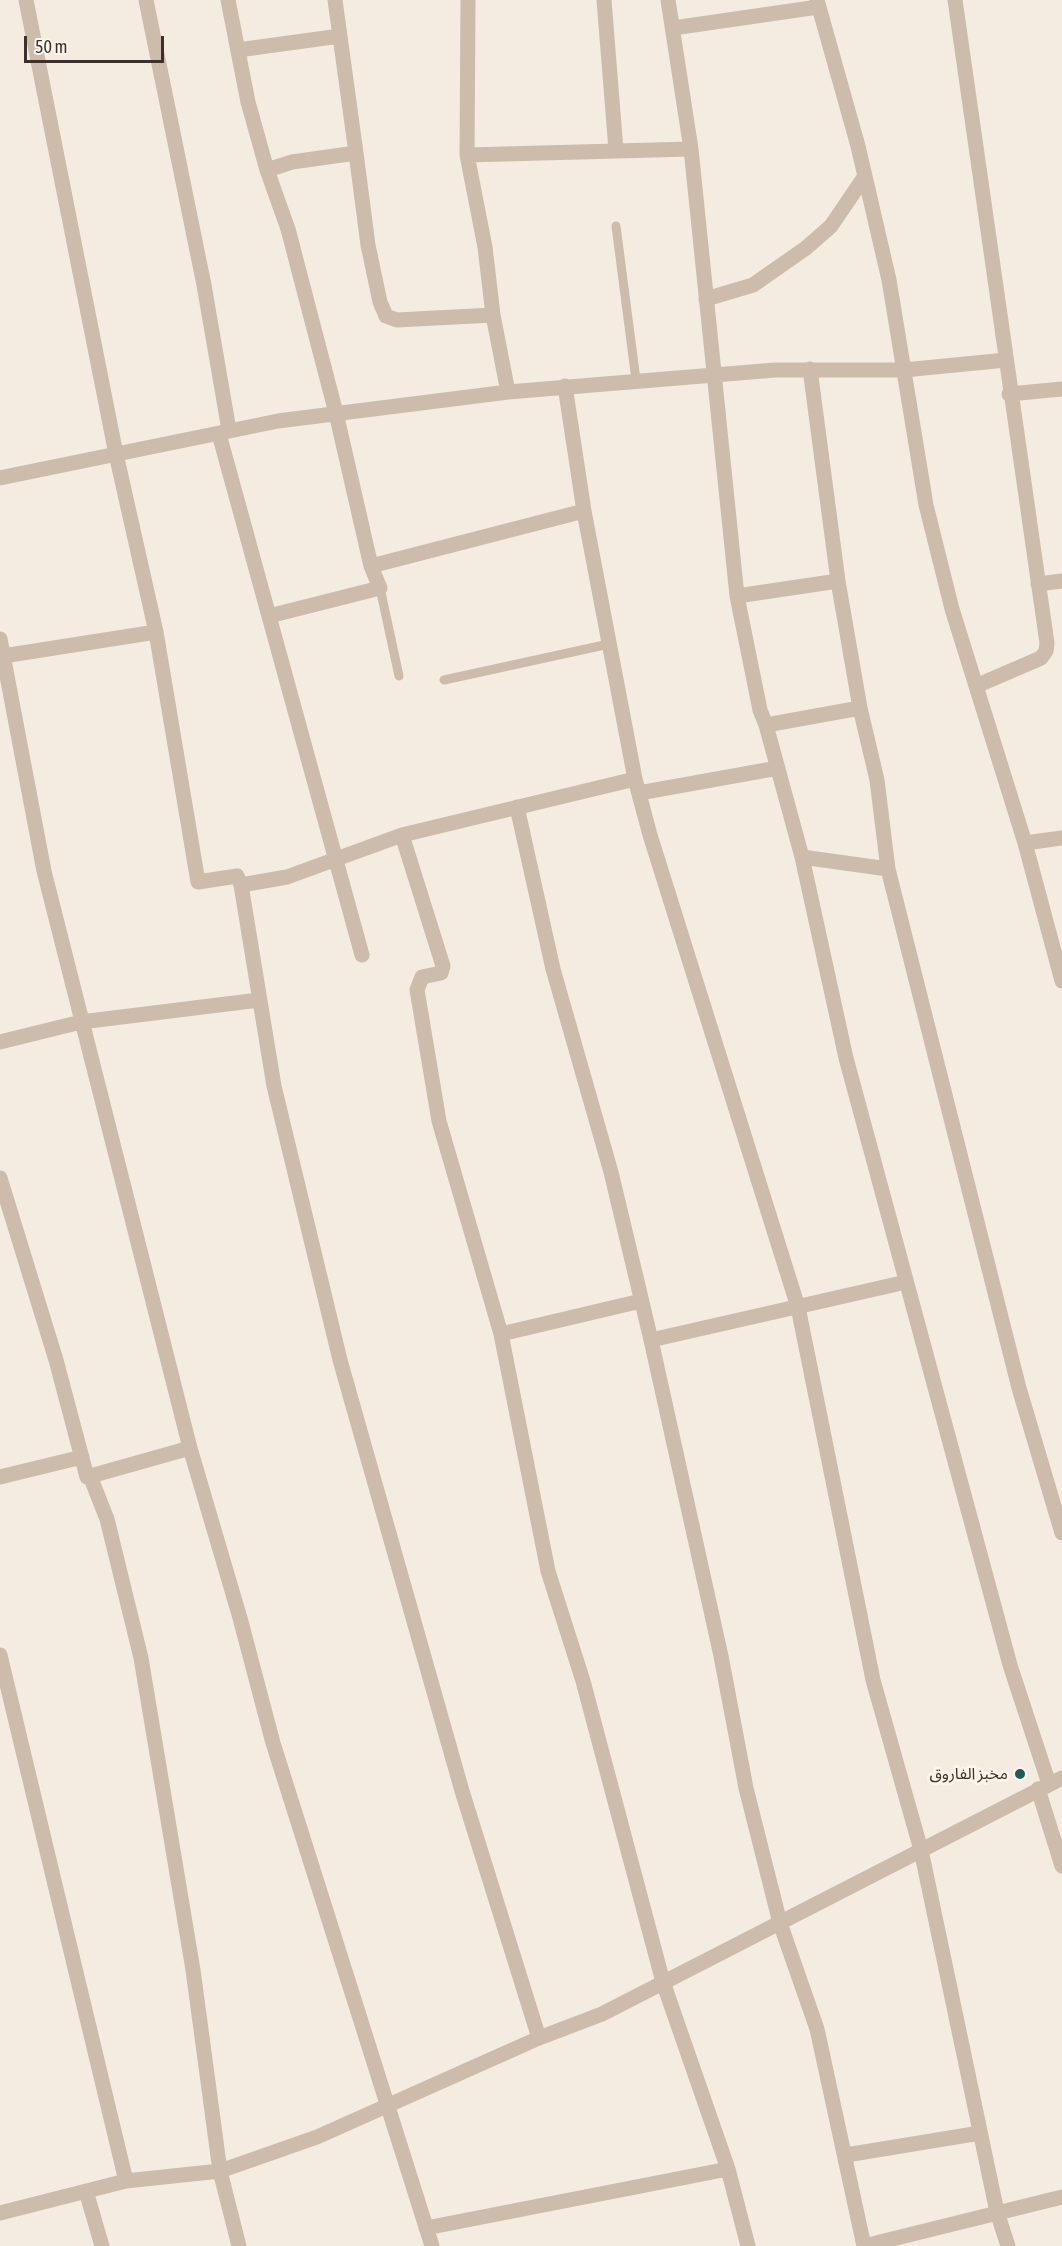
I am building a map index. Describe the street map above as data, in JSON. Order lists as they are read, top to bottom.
{
  "places": ["مخبز الفاروق"],
  "scale_bar": "50 m"
}
